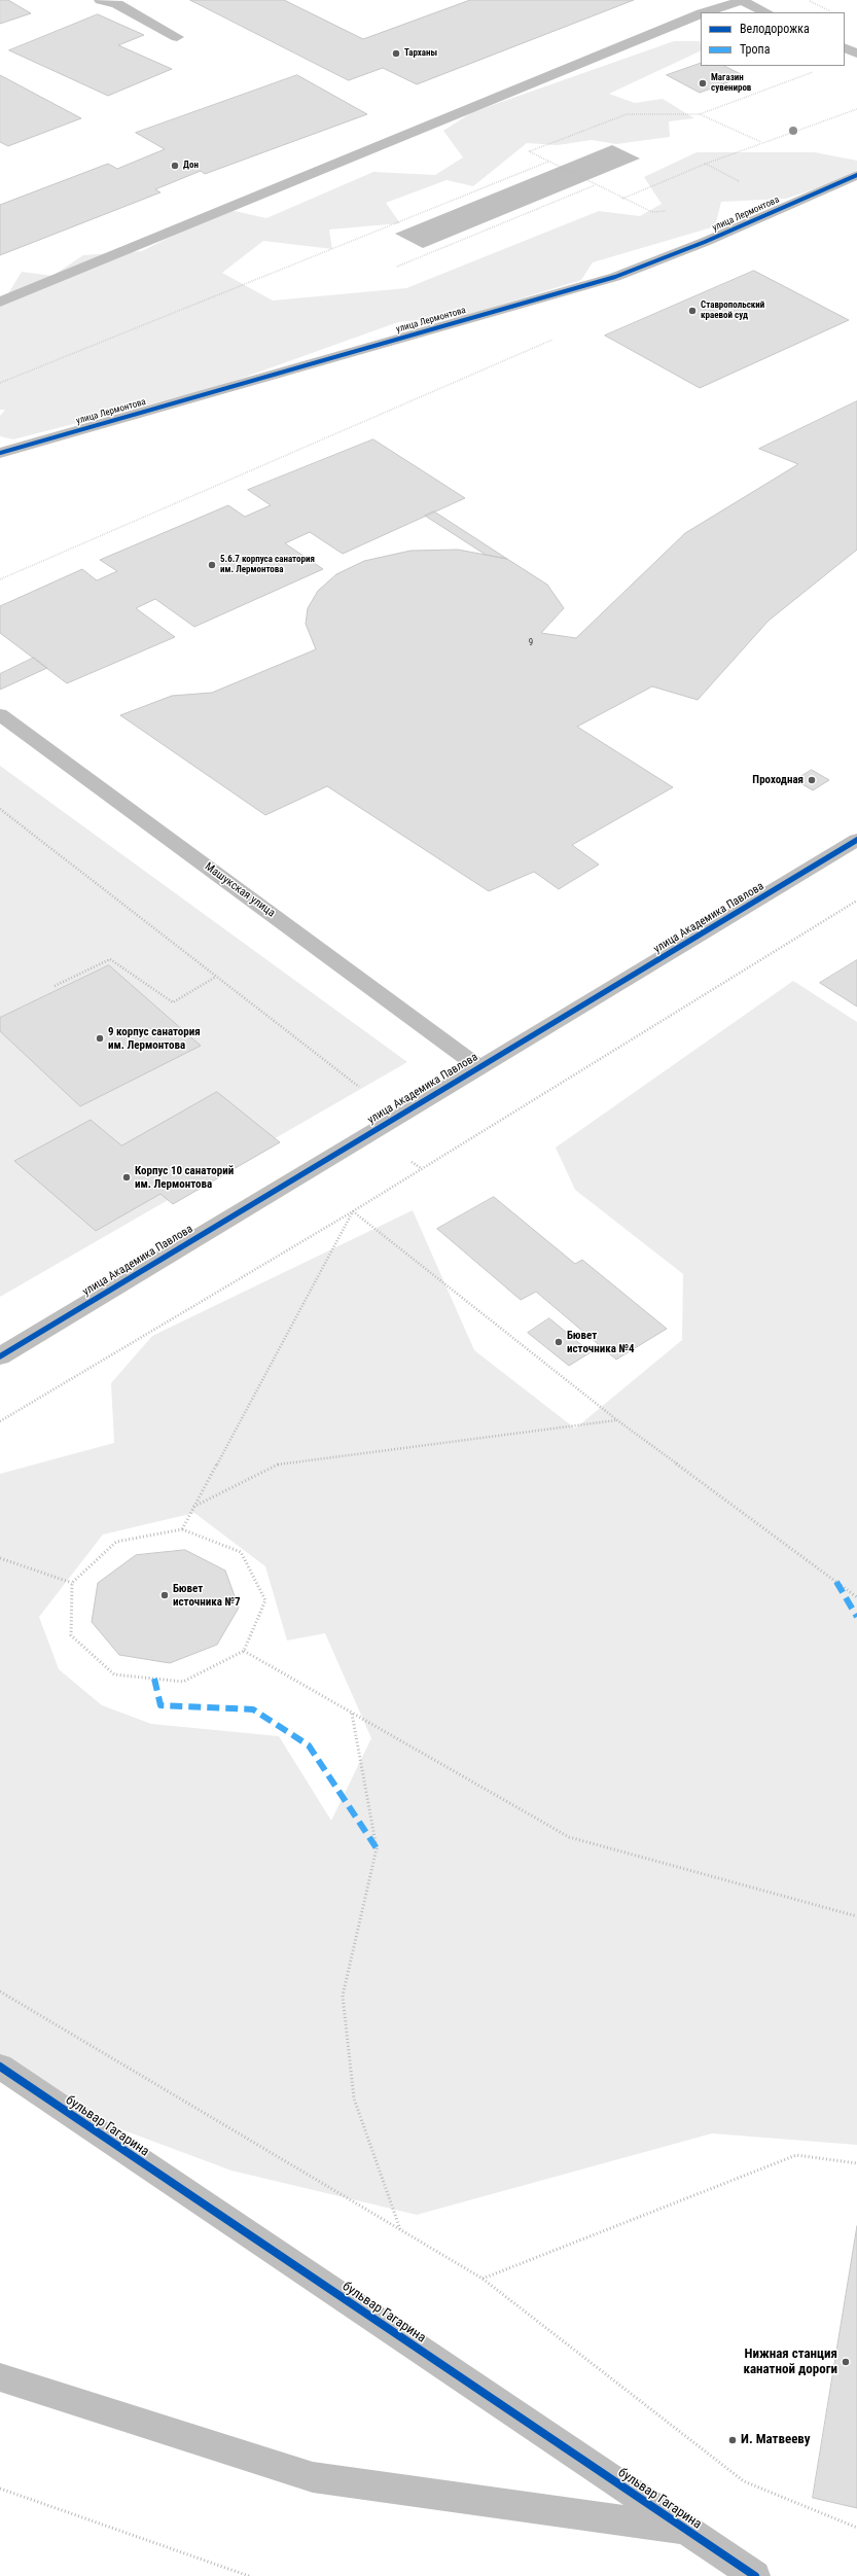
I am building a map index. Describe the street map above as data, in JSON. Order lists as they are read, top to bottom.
{
  "streets": {
    "street": [
      "улица Лермонтова",
      "Машукская улица",
      "улица Академика Павлова",
      "бульвар Гагарина"
    ]
  },
  "crossings": [
    ["Машукская улица", "улица Академика Павлова"]
  ],
  "places": [
    "Тарханы",
    "Магазин сувениров",
    "Дон",
    "Ставропольский краевой суд",
    "5.6.7 корпуса санатория им. Лермонтова",
    "Проходная",
    "9 корпус санатория им. Лермонтова",
    "Корпус 10 санаторий им. Лермонтова",
    "Бювет источника №4",
    "Бювет источника №7",
    "Нижная станция канатной дороги",
    "И. Матвееву"
  ],
  "house_numbers": ["9"],
  "legend": ["Велодорожка", "Тропа"]
}
